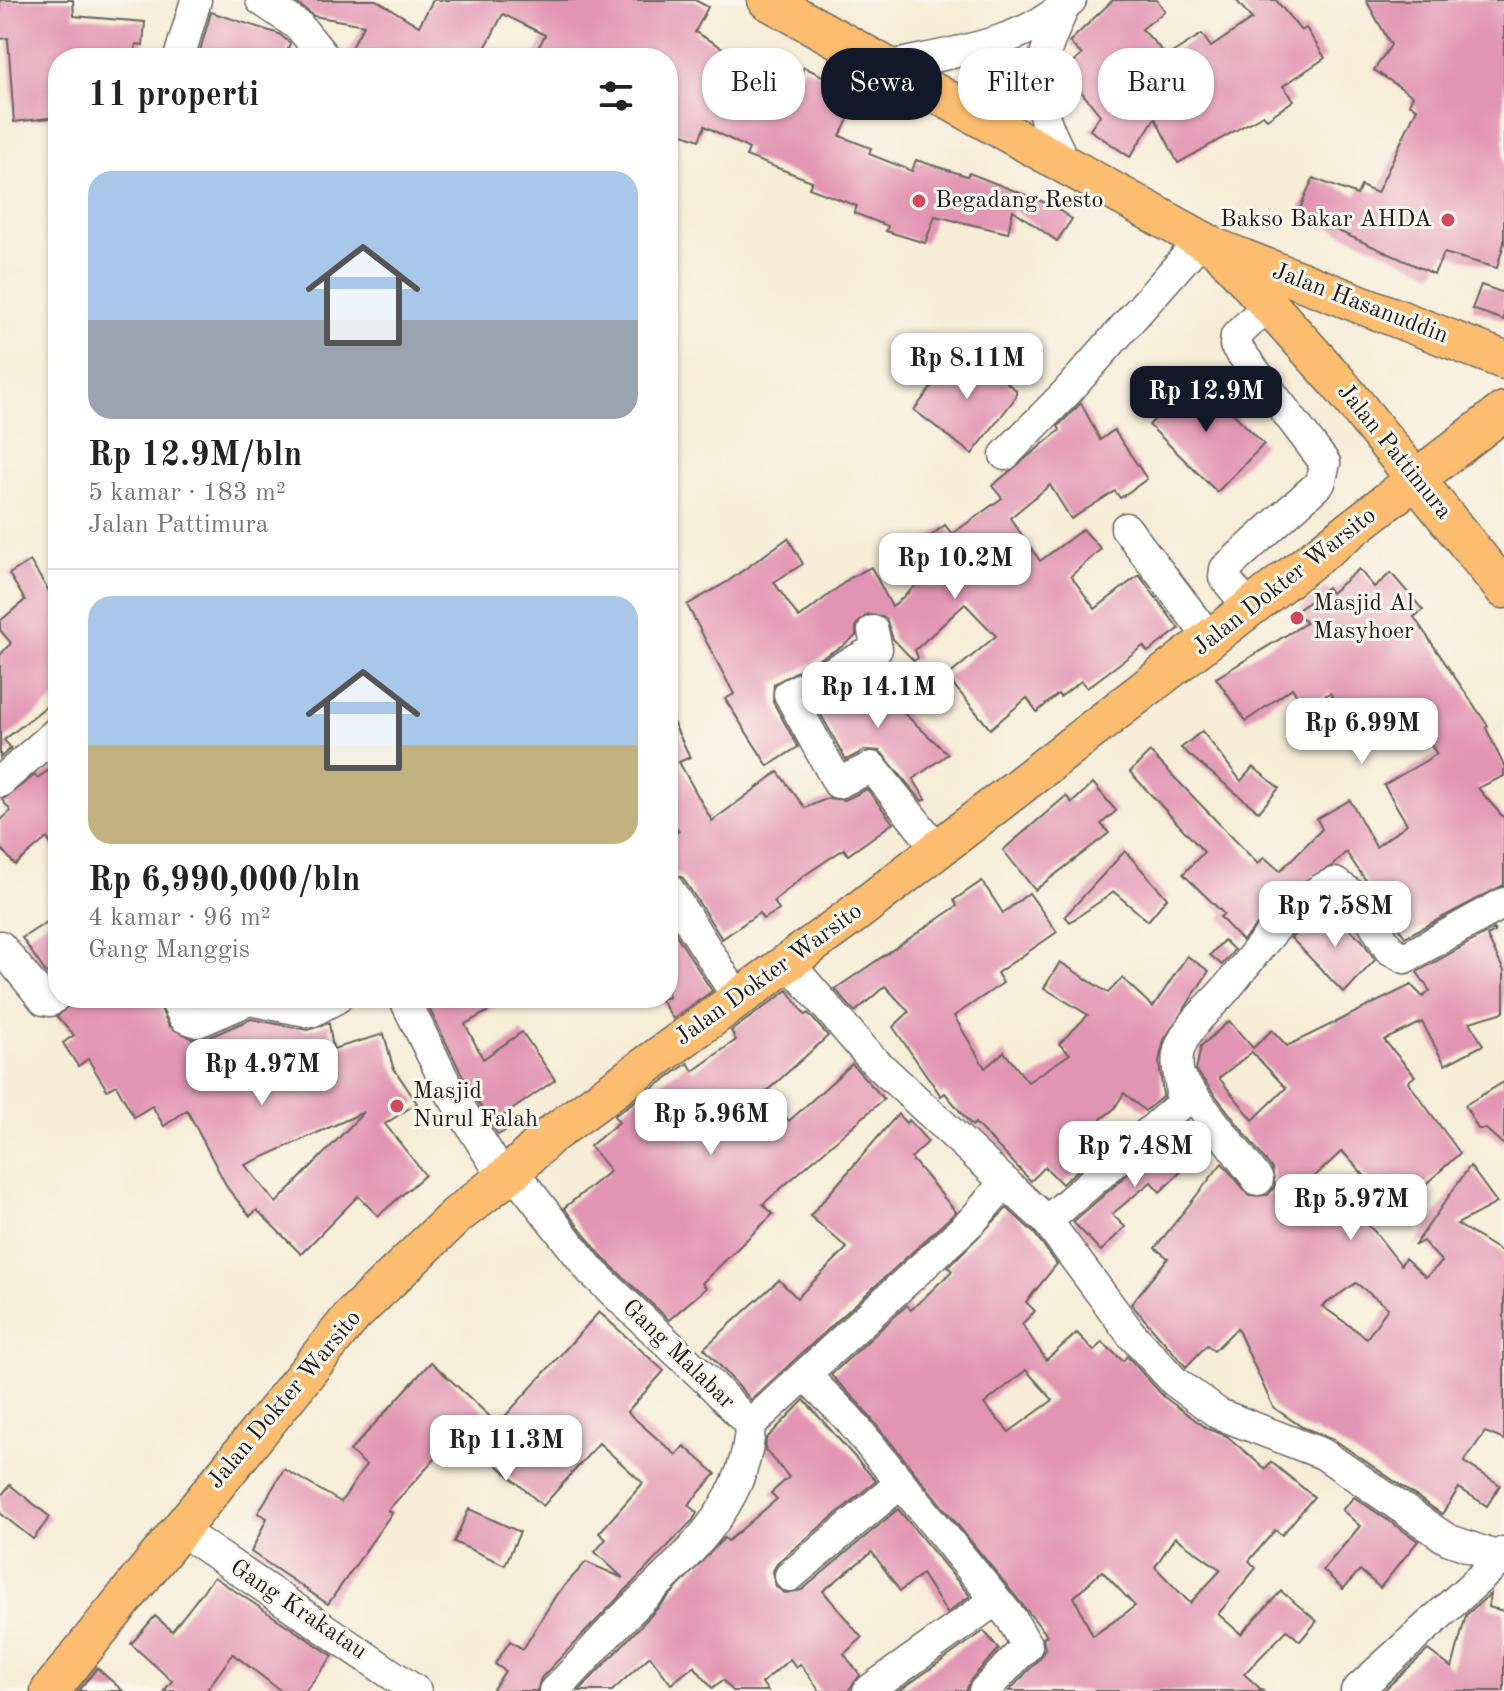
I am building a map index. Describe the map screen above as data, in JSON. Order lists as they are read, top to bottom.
{
  "streets": {
    "main road": ["Jalan Hasanuddin", "Jalan Pattimura", "Jalan Dokter Warsito"],
    "street": ["Gang Malabar", "Gang Krakatau"]
  },
  "crossings": [
    ["Jalan Hasanuddin", "Jalan Pattimura"],
    ["Jalan Pattimura", "Jalan Dokter Warsito"],
    ["Jalan Dokter Warsito", "Gang Malabar"],
    ["Jalan Dokter Warsito", "Gang Krakatau"]
  ],
  "places": [
    "Begadang Resto",
    "Bakso Bakar AHDA",
    "Masjid Al Masyhoer",
    "Masjid Nurul Falah"
  ],
  "page": {
    "chip": [
      "Beli",
      "Sewa",
      "Filter",
      "Baru"
    ],
    "heading": "11 properti",
    "list": [
      {
        "name": "Rp 12.9M/bln",
        "note": "5 kamar · 183 m² · Jalan Pattimura"
      },
      {
        "name": "Rp 6,990,000/bln",
        "note": "4 kamar · 96 m² · Gang Manggis"
      }
    ],
    "price": [
      "Rp 8.11M",
      "Rp 12.9M",
      "Rp 10.2M",
      "Rp 14.1M",
      "Rp 6.99M",
      "Rp 7.58M",
      "Rp 4.97M",
      "Rp 5.96M",
      "Rp 7.48M",
      "Rp 5.97M",
      "Rp 11.3M"
    ]
  }
}
